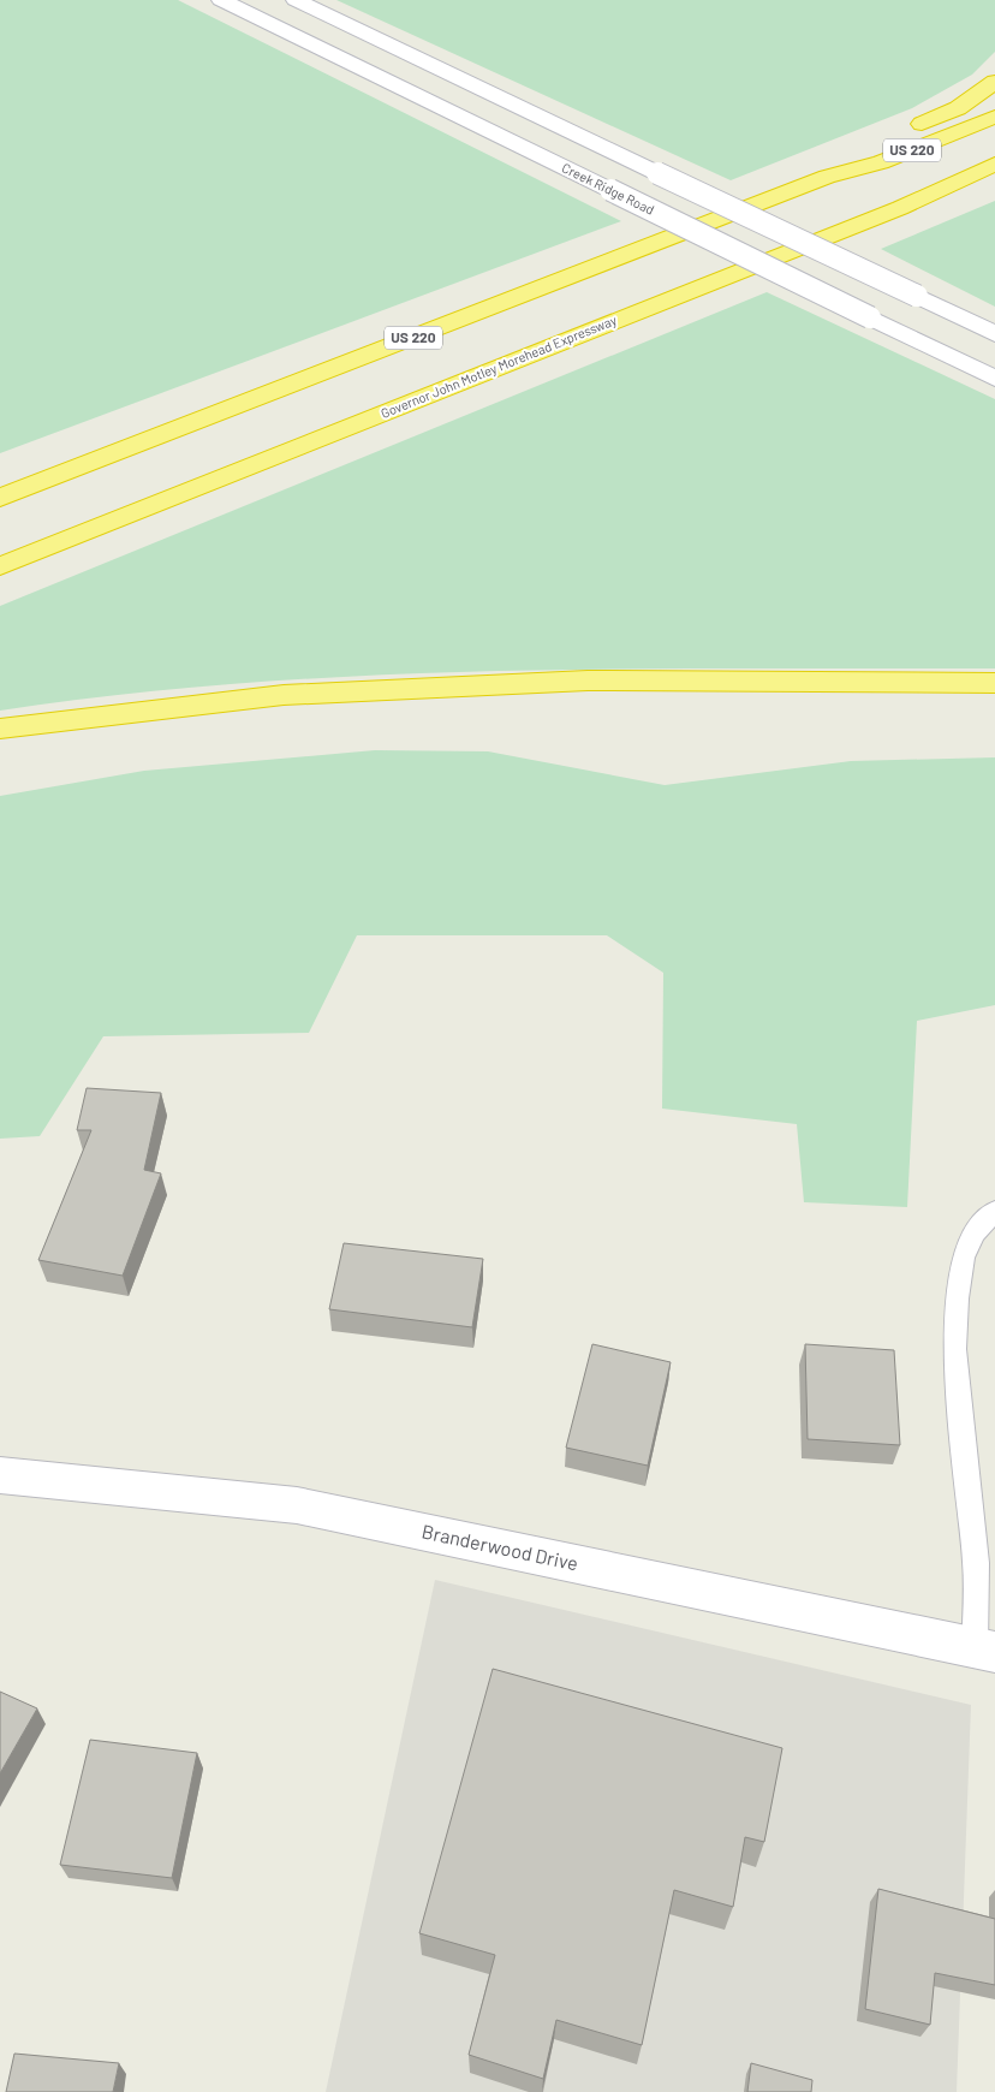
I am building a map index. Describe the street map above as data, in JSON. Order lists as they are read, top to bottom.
{
  "streets": {
    "highway": ["US 220", "Governor John Motley Morehead Expressway"],
    "main road": ["Creek Ridge Road", "Branderwood Drive"]
  }
}
